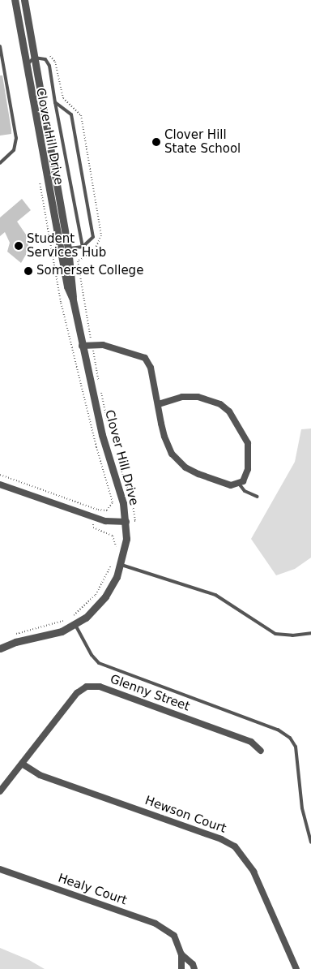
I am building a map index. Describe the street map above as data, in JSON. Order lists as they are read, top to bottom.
{
  "streets": {
    "street": [
      "Clover Hill Drive",
      "Glenny Street",
      "Hewson Court",
      "Healy Court"
    ]
  },
  "crossings": [
    ["Glenny Street", "Hewson Court"]
  ],
  "places": ["Clover Hill State School", "Student Services Hub", "Somerset College"]
}
